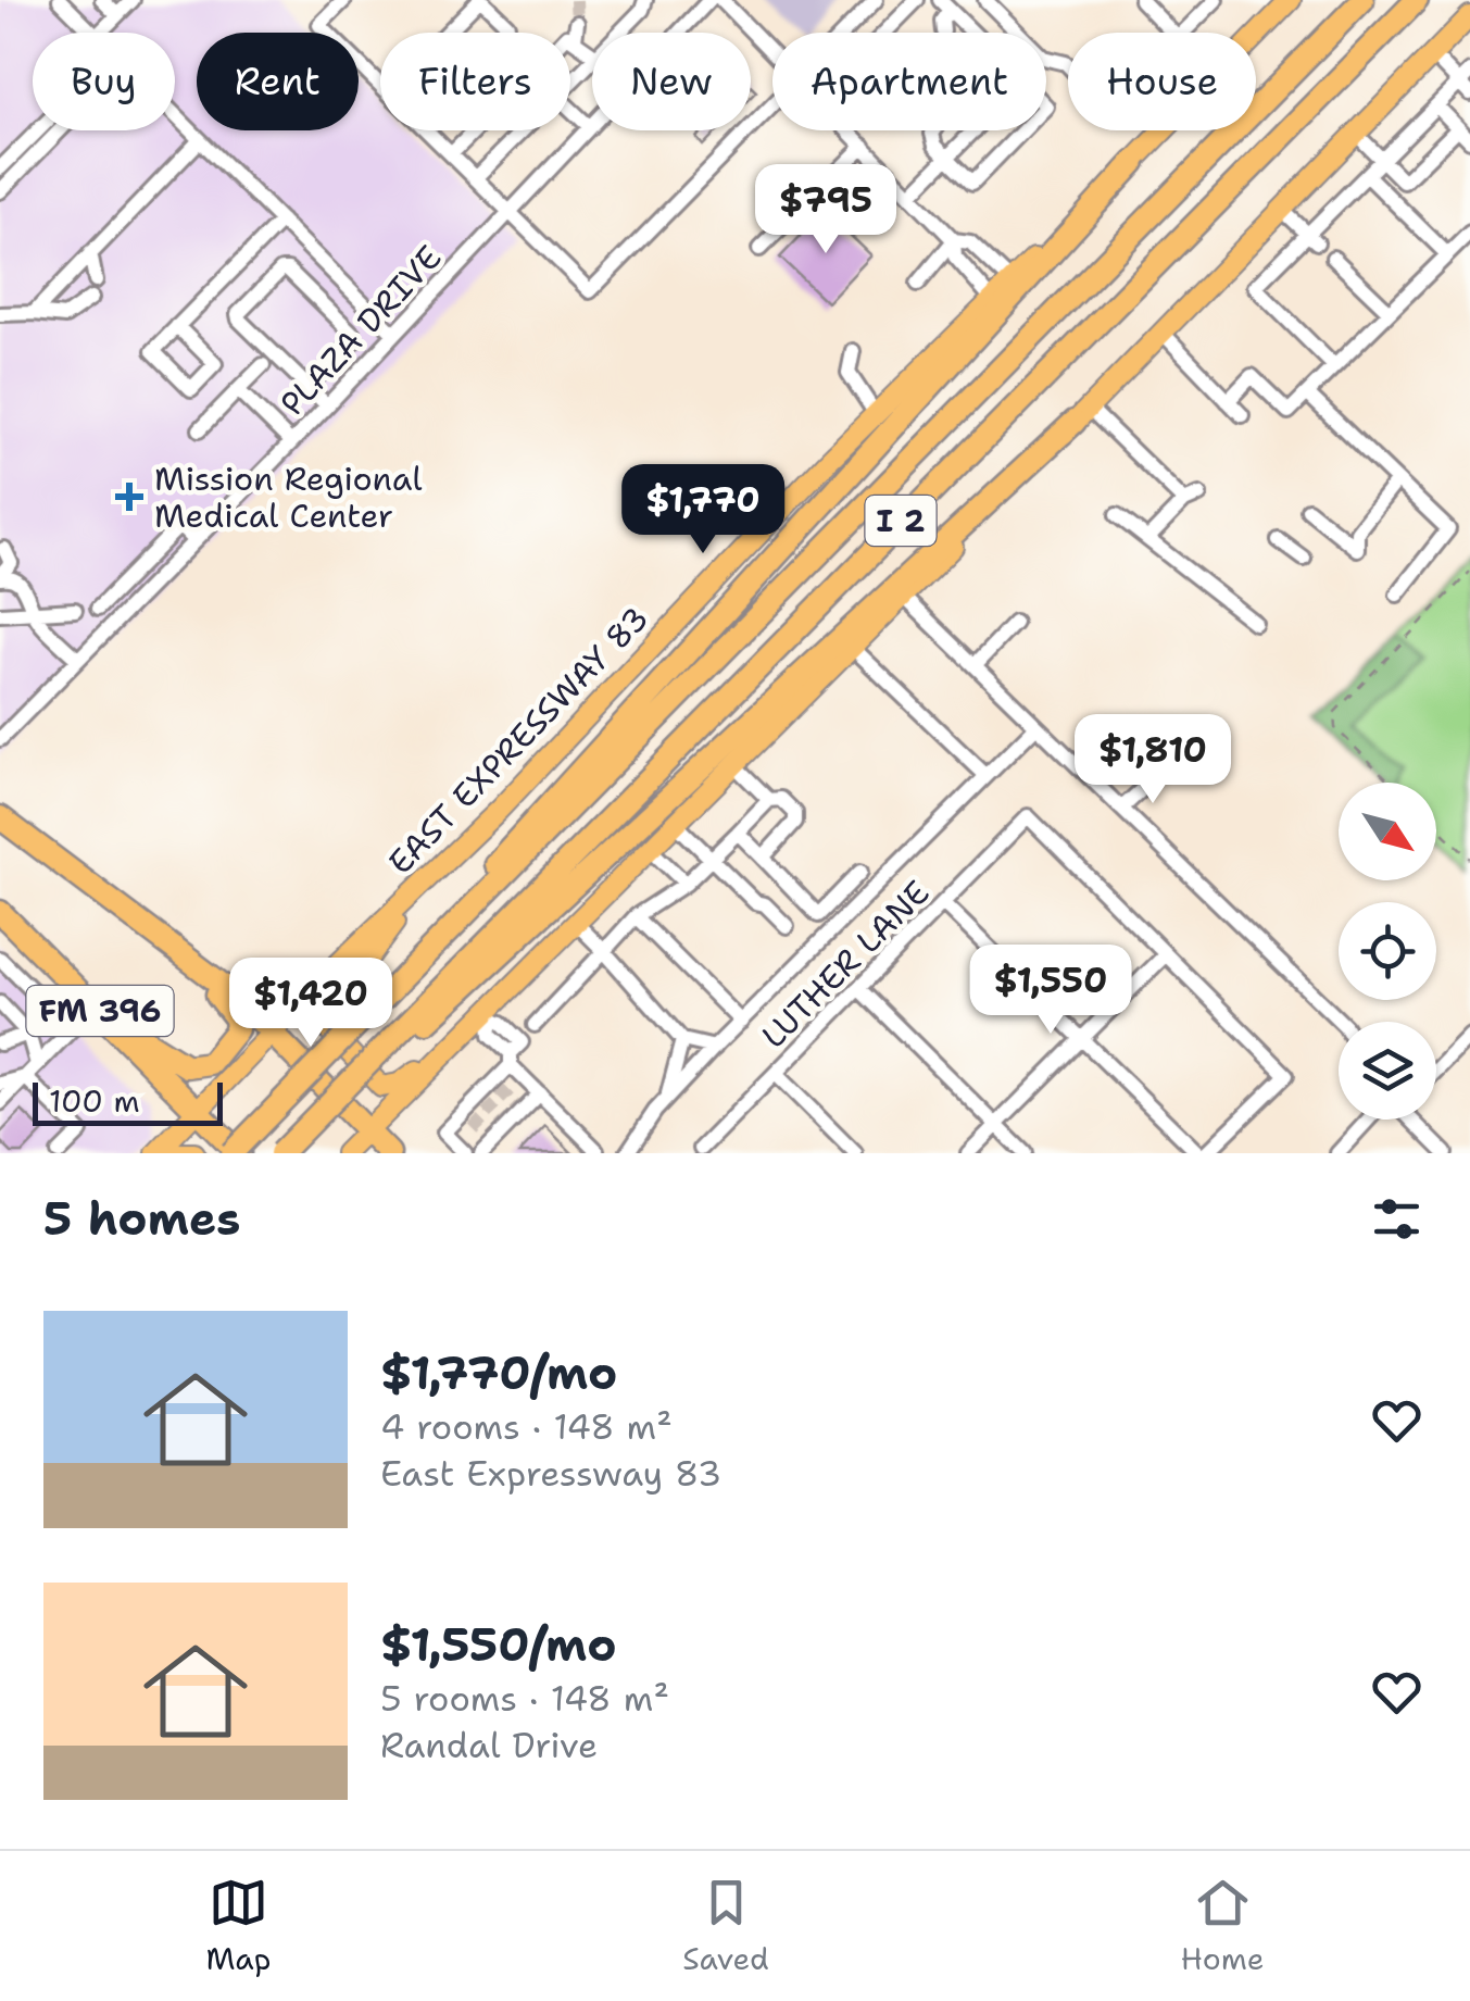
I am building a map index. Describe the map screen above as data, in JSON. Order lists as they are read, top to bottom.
{
  "streets": {
    "highway": ["I 2", "FM 396"],
    "main road": ["EAST EXPRESSWAY 83"],
    "street": ["PLAZA DRIVE", "LUTHER LANE"]
  },
  "crossings": [
    ["I 2", "FM 396"],
    ["EAST EXPRESSWAY 83", "FM 396"]
  ],
  "places": {
    "health": ["Mission Regional Medical Center"]
  },
  "scale_bar": "100 m",
  "north": "bottom right",
  "page": {
    "chip": [
      "Buy",
      "Rent",
      "Filters",
      "New",
      "Apartment",
      "House"
    ],
    "price": [
      "$795",
      "$1,770",
      "$1,810",
      "$1,550",
      "$1,420"
    ],
    "scale": "100 m",
    "heading": "5 homes",
    "list": [
      {
        "name": "$1,770/mo",
        "note": "4 rooms · 148 m² · East Expressway 83"
      },
      {
        "name": "$1,550/mo",
        "note": "5 rooms · 148 m² · Randal Drive"
      }
    ],
    "tabs": ["Map", "Saved", "Home"]
  }
}
